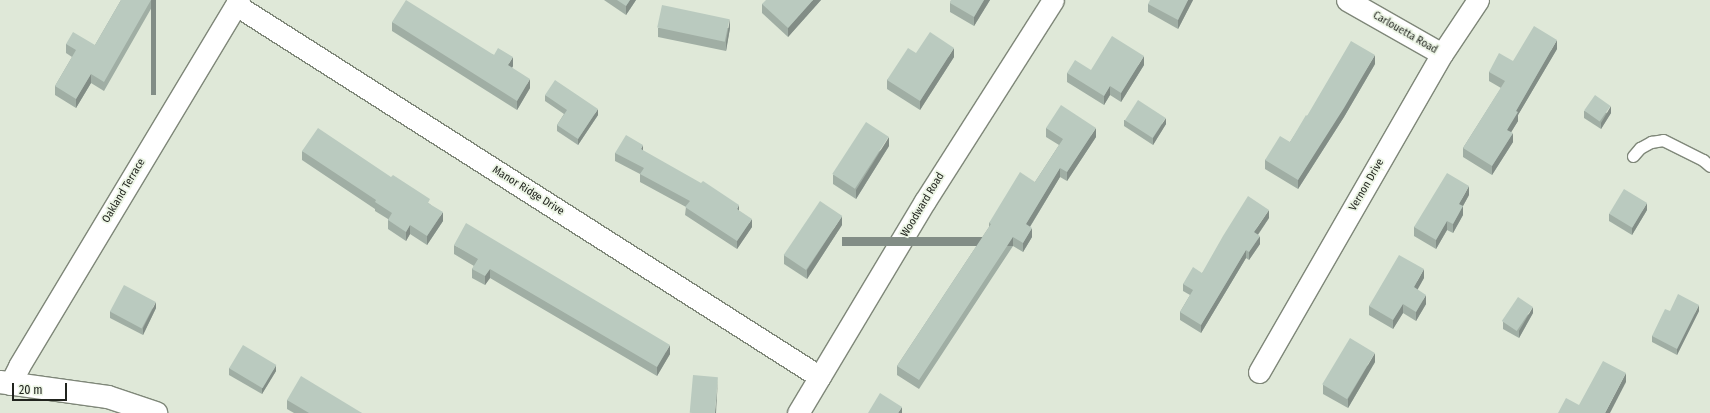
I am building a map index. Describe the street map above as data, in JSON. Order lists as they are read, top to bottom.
{
  "streets": {
    "street": [
      "Carlouetta Road",
      "Vernon Drive",
      "Oakland Terrace",
      "Manor Ridge Drive",
      "Woodward Road"
    ]
  },
  "crossings": [
    ["Carlouetta Road", "Vernon Drive"],
    ["Oakland Terrace", "Manor Ridge Drive"],
    ["Manor Ridge Drive", "Woodward Road"]
  ],
  "scale_bar": "20 m"
}
